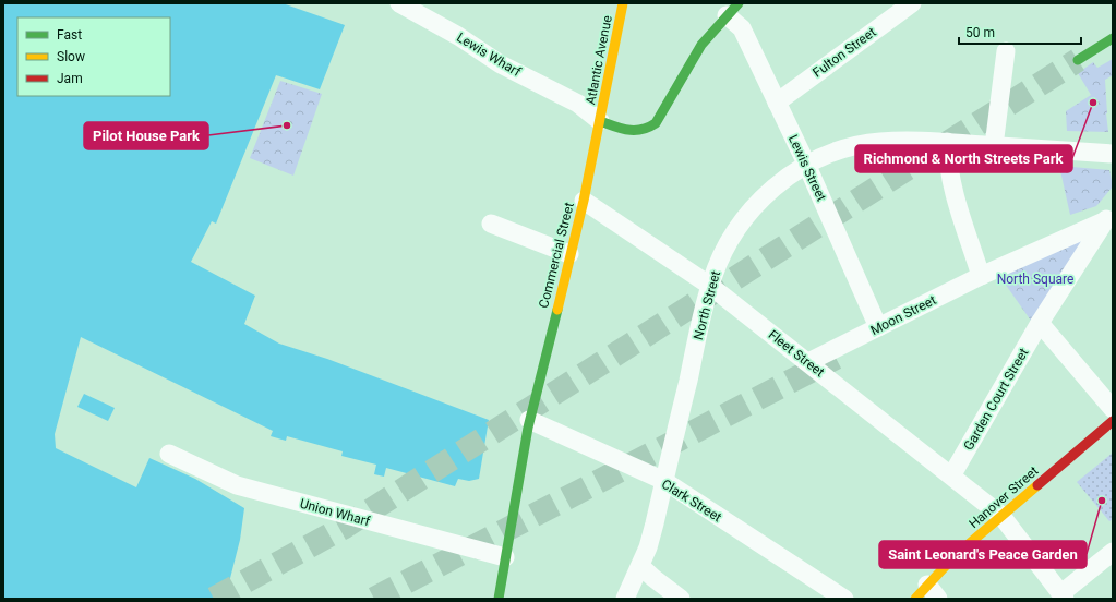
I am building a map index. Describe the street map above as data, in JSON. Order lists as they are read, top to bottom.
{
  "streets": {
    "main road": ["Atlantic Avenue", "Commercial Street", "Hanover Street"],
    "street": [
      "Fulton Street",
      "Lewis Wharf",
      "Lewis Street",
      "North Street",
      "Moon Street",
      "Fleet Street",
      "Garden Court Street",
      "Clark Street",
      "Union Wharf"
    ]
  },
  "crossings": [
    ["Fulton Street", "Lewis Street"],
    ["Lewis Wharf", "Atlantic Avenue"],
    ["Lewis Wharf", "Commercial Street"],
    ["Atlantic Avenue", "Commercial Street"],
    ["Lewis Street", "North Street"],
    ["Lewis Street", "Moon Street"],
    ["Commercial Street", "Fleet Street"],
    ["Commercial Street", "Clark Street"],
    ["Commercial Street", "Union Wharf"],
    ["North Street", "Fleet Street"],
    ["North Street", "Clark Street"],
    ["Moon Street", "Fleet Street"],
    ["Fleet Street", "Garden Court Street"],
    ["Fleet Street", "Hanover Street"]
  ],
  "parks": ["North Square"],
  "places": ["Richmond & North Streets Park", "Pilot House Park", "Saint Leonard's Peace Garden"],
  "legend": ["Fast", "Slow", "Jam"],
  "scale_bar": "50 m"
}
